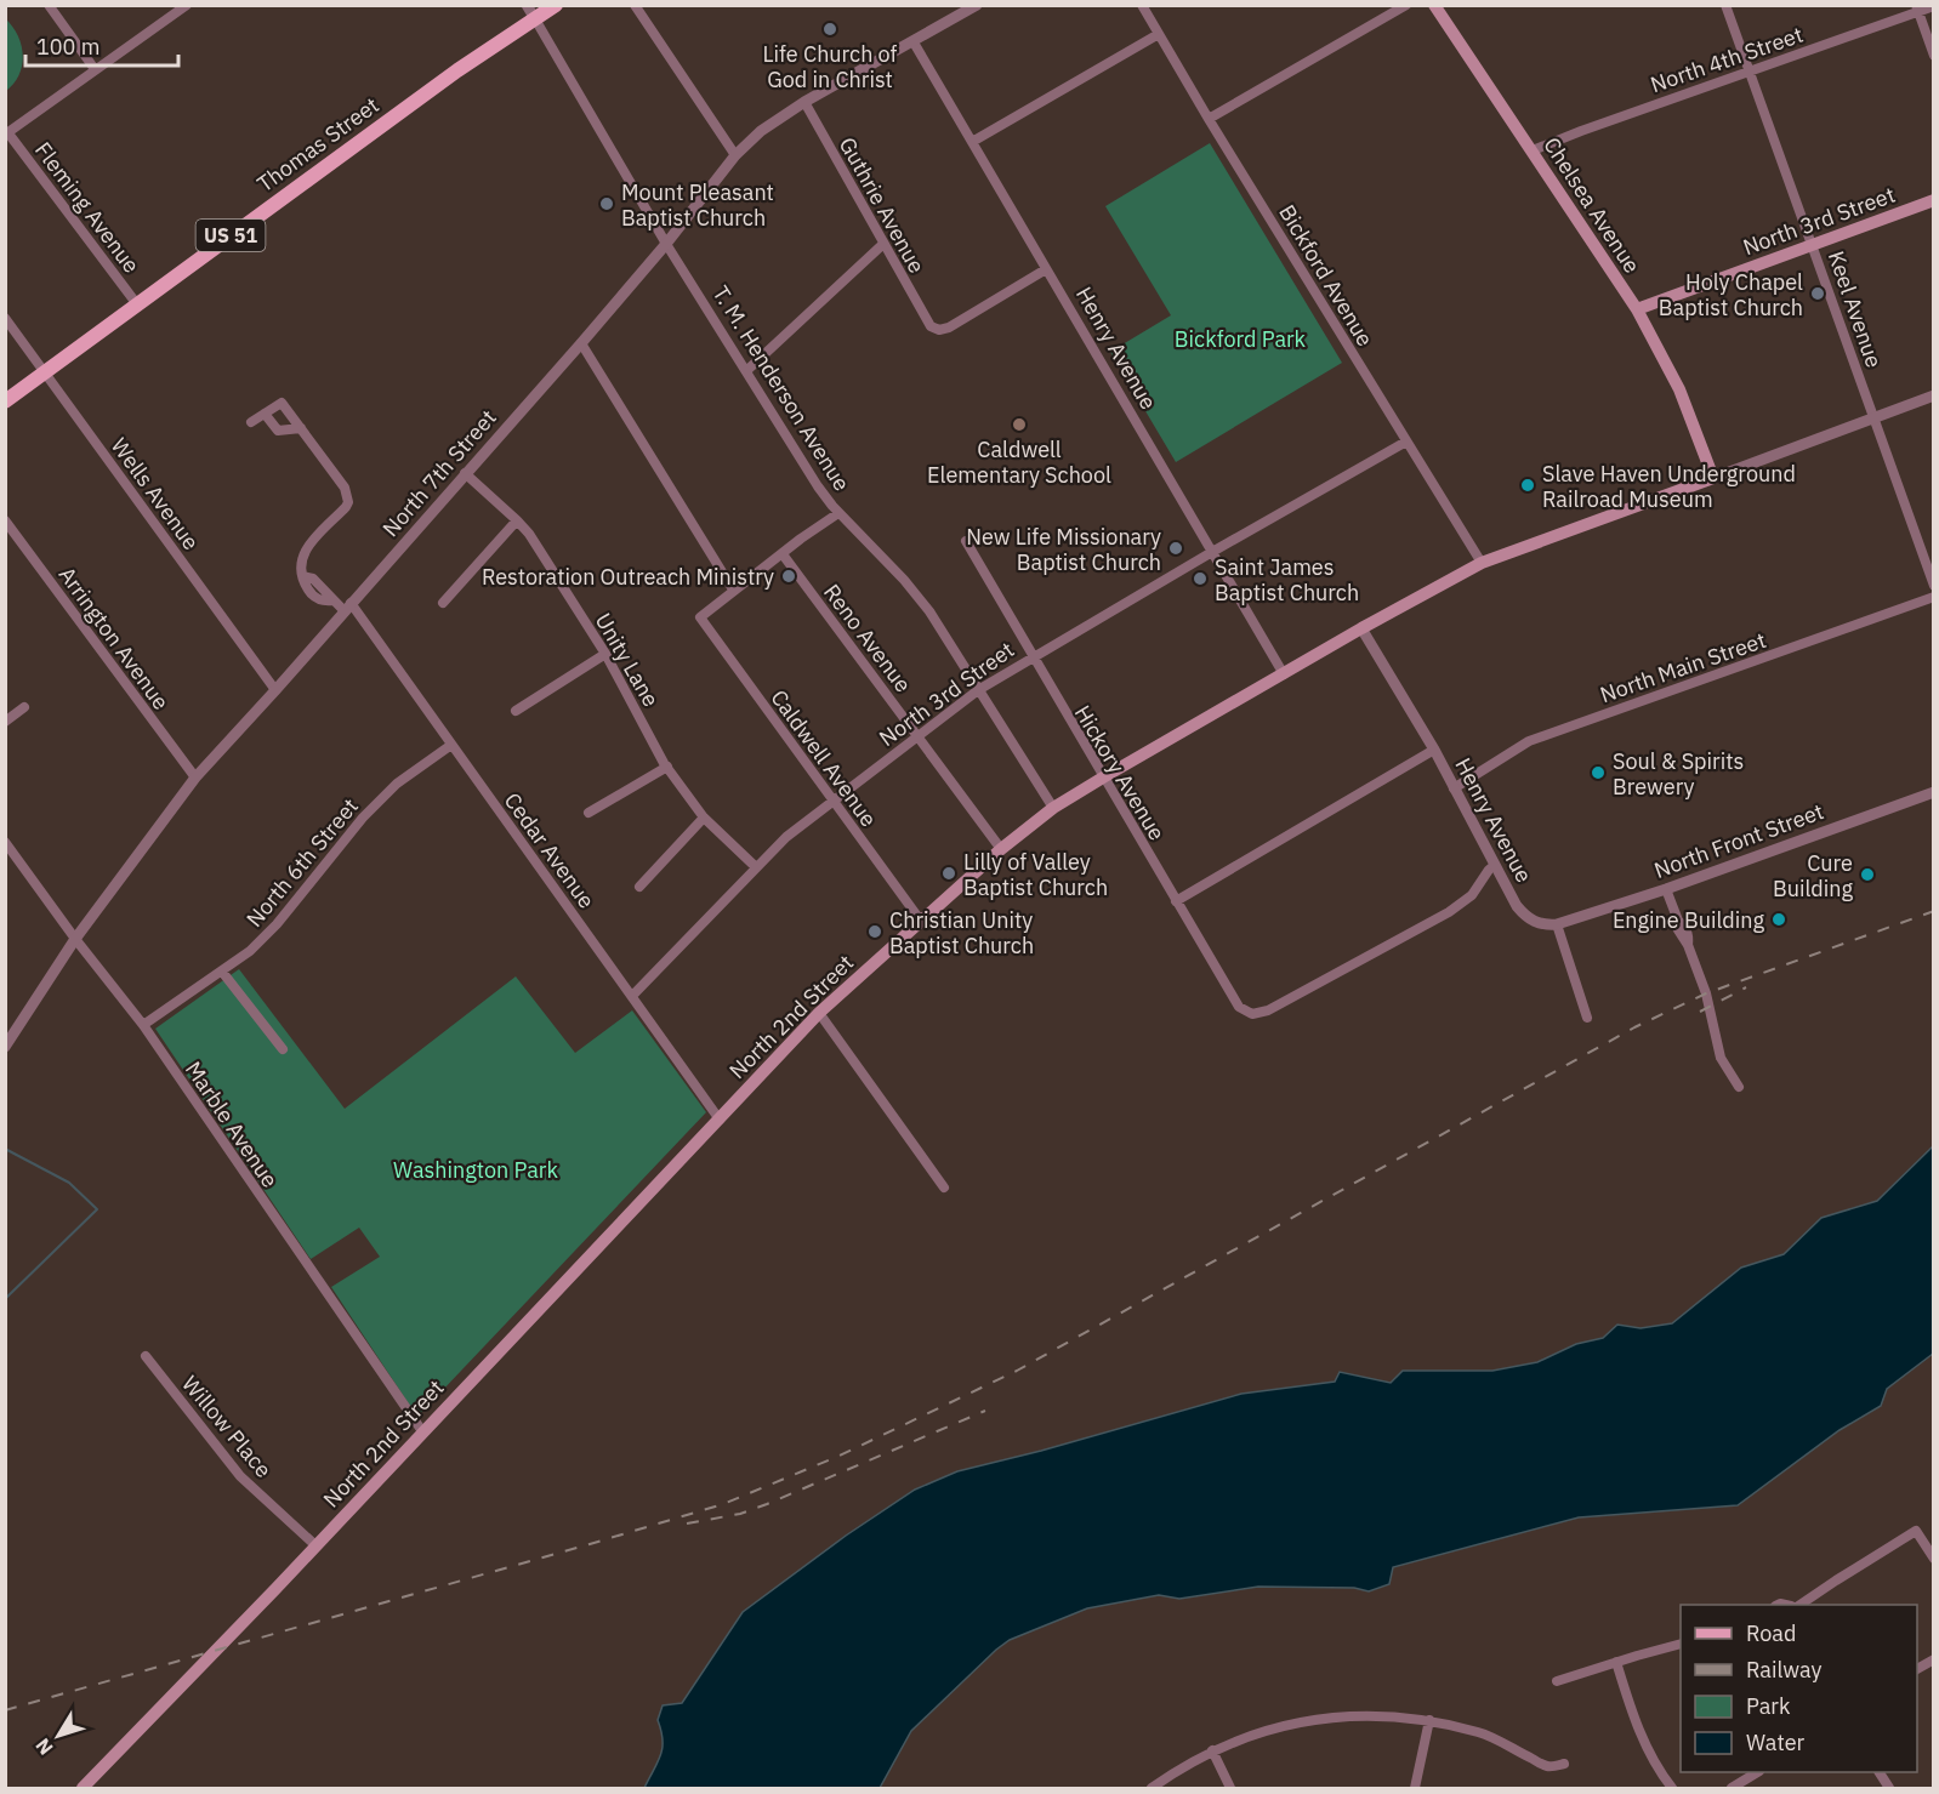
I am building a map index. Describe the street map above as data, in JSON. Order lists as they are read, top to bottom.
{
  "streets": {
    "main road": [
      "Thomas Street",
      "Chelsea Avenue",
      "North 3rd Street",
      "US 51",
      "North 2nd Street"
    ],
    "street": [
      "North 4th Street",
      "Guthrie Avenue",
      "Fleming Avenue",
      "Bickford Avenue",
      "Keel Avenue",
      "Henry Avenue",
      "T. M. Henderson Avenue",
      "North 7th Street",
      "Wells Avenue",
      "Arrington Avenue",
      "Reno Avenue",
      "Unity Lane",
      "North Main Street",
      "Caldwell Avenue",
      "Hickory Avenue",
      "North Front Street",
      "Cedar Avenue",
      "North 6th Street",
      "Marble Avenue",
      "Willow Place"
    ]
  },
  "crossings": [
    ["North 4th Street", "Chelsea Avenue"],
    ["North 4th Street", "Keel Avenue"],
    ["Thomas Street", "Fleming Avenue"],
    ["Thomas Street", "T. M. Henderson Avenue"],
    ["Thomas Street", "Wells Avenue"],
    ["Guthrie Avenue", "Henry Avenue"],
    ["Guthrie Avenue", "North 7th Street"],
    ["Chelsea Avenue", "North 3rd Street"],
    ["Chelsea Avenue", "North 2nd Street"],
    ["North 3rd Street", "Bickford Avenue"],
    ["North 3rd Street", "Keel Avenue"],
    ["North 3rd Street", "Henry Avenue"],
    ["North 3rd Street", "T. M. Henderson Avenue"],
    ["North 3rd Street", "Reno Avenue"],
    ["North 3rd Street", "Unity Lane"],
    ["North 3rd Street", "Caldwell Avenue"],
    ["North 3rd Street", "Hickory Avenue"],
    ["North 3rd Street", "Cedar Avenue"],
    ["Bickford Avenue", "North 2nd Street"],
    ["Keel Avenue", "North 2nd Street"],
    ["Henry Avenue", "North 7th Street"],
    ["Henry Avenue", "North Main Street"],
    ["Henry Avenue", "Hickory Avenue"],
    ["Henry Avenue", "North Front Street"],
    ["Henry Avenue", "North 2nd Street"],
    ["T. M. Henderson Avenue", "North 7th Street"],
    ["T. M. Henderson Avenue", "North 2nd Street"],
    ["North 7th Street", "Wells Avenue"],
    ["North 7th Street", "Arrington Avenue"],
    ["North 7th Street", "Unity Lane"],
    ["North 7th Street", "Cedar Avenue"],
    ["North 7th Street", "Marble Avenue"],
    ["Reno Avenue", "North 2nd Street"],
    ["Caldwell Avenue", "North 2nd Street"],
    ["Hickory Avenue", "North 2nd Street"],
    ["Cedar Avenue", "North 6th Street"],
    ["Cedar Avenue", "North 2nd Street"],
    ["North 6th Street", "Marble Avenue"],
    ["North 2nd Street", "Marble Avenue"],
    ["North 2nd Street", "Willow Place"]
  ],
  "parks": ["Bickford Park", "Washington Park"],
  "places": [
    "Life Church of God in Christ",
    "Mount Pleasant Baptist Church",
    "Holy Chapel Baptist Church",
    "Caldwell Elementary School",
    "Slave Haven Underground Railroad Museum",
    "New Life Missionary Baptist Church",
    "Restoration Outreach Ministry",
    "Saint James Baptist Church",
    "Soul & Spirits Brewery",
    "Lilly of Valley Baptist Church",
    "Cure Building",
    "Engine Building",
    "Christian Unity Baptist Church"
  ],
  "legend": [
    "Road",
    "Railway",
    "Park",
    "Water"
  ],
  "scale_bar": "100 m",
  "north": "bottom left"
}
